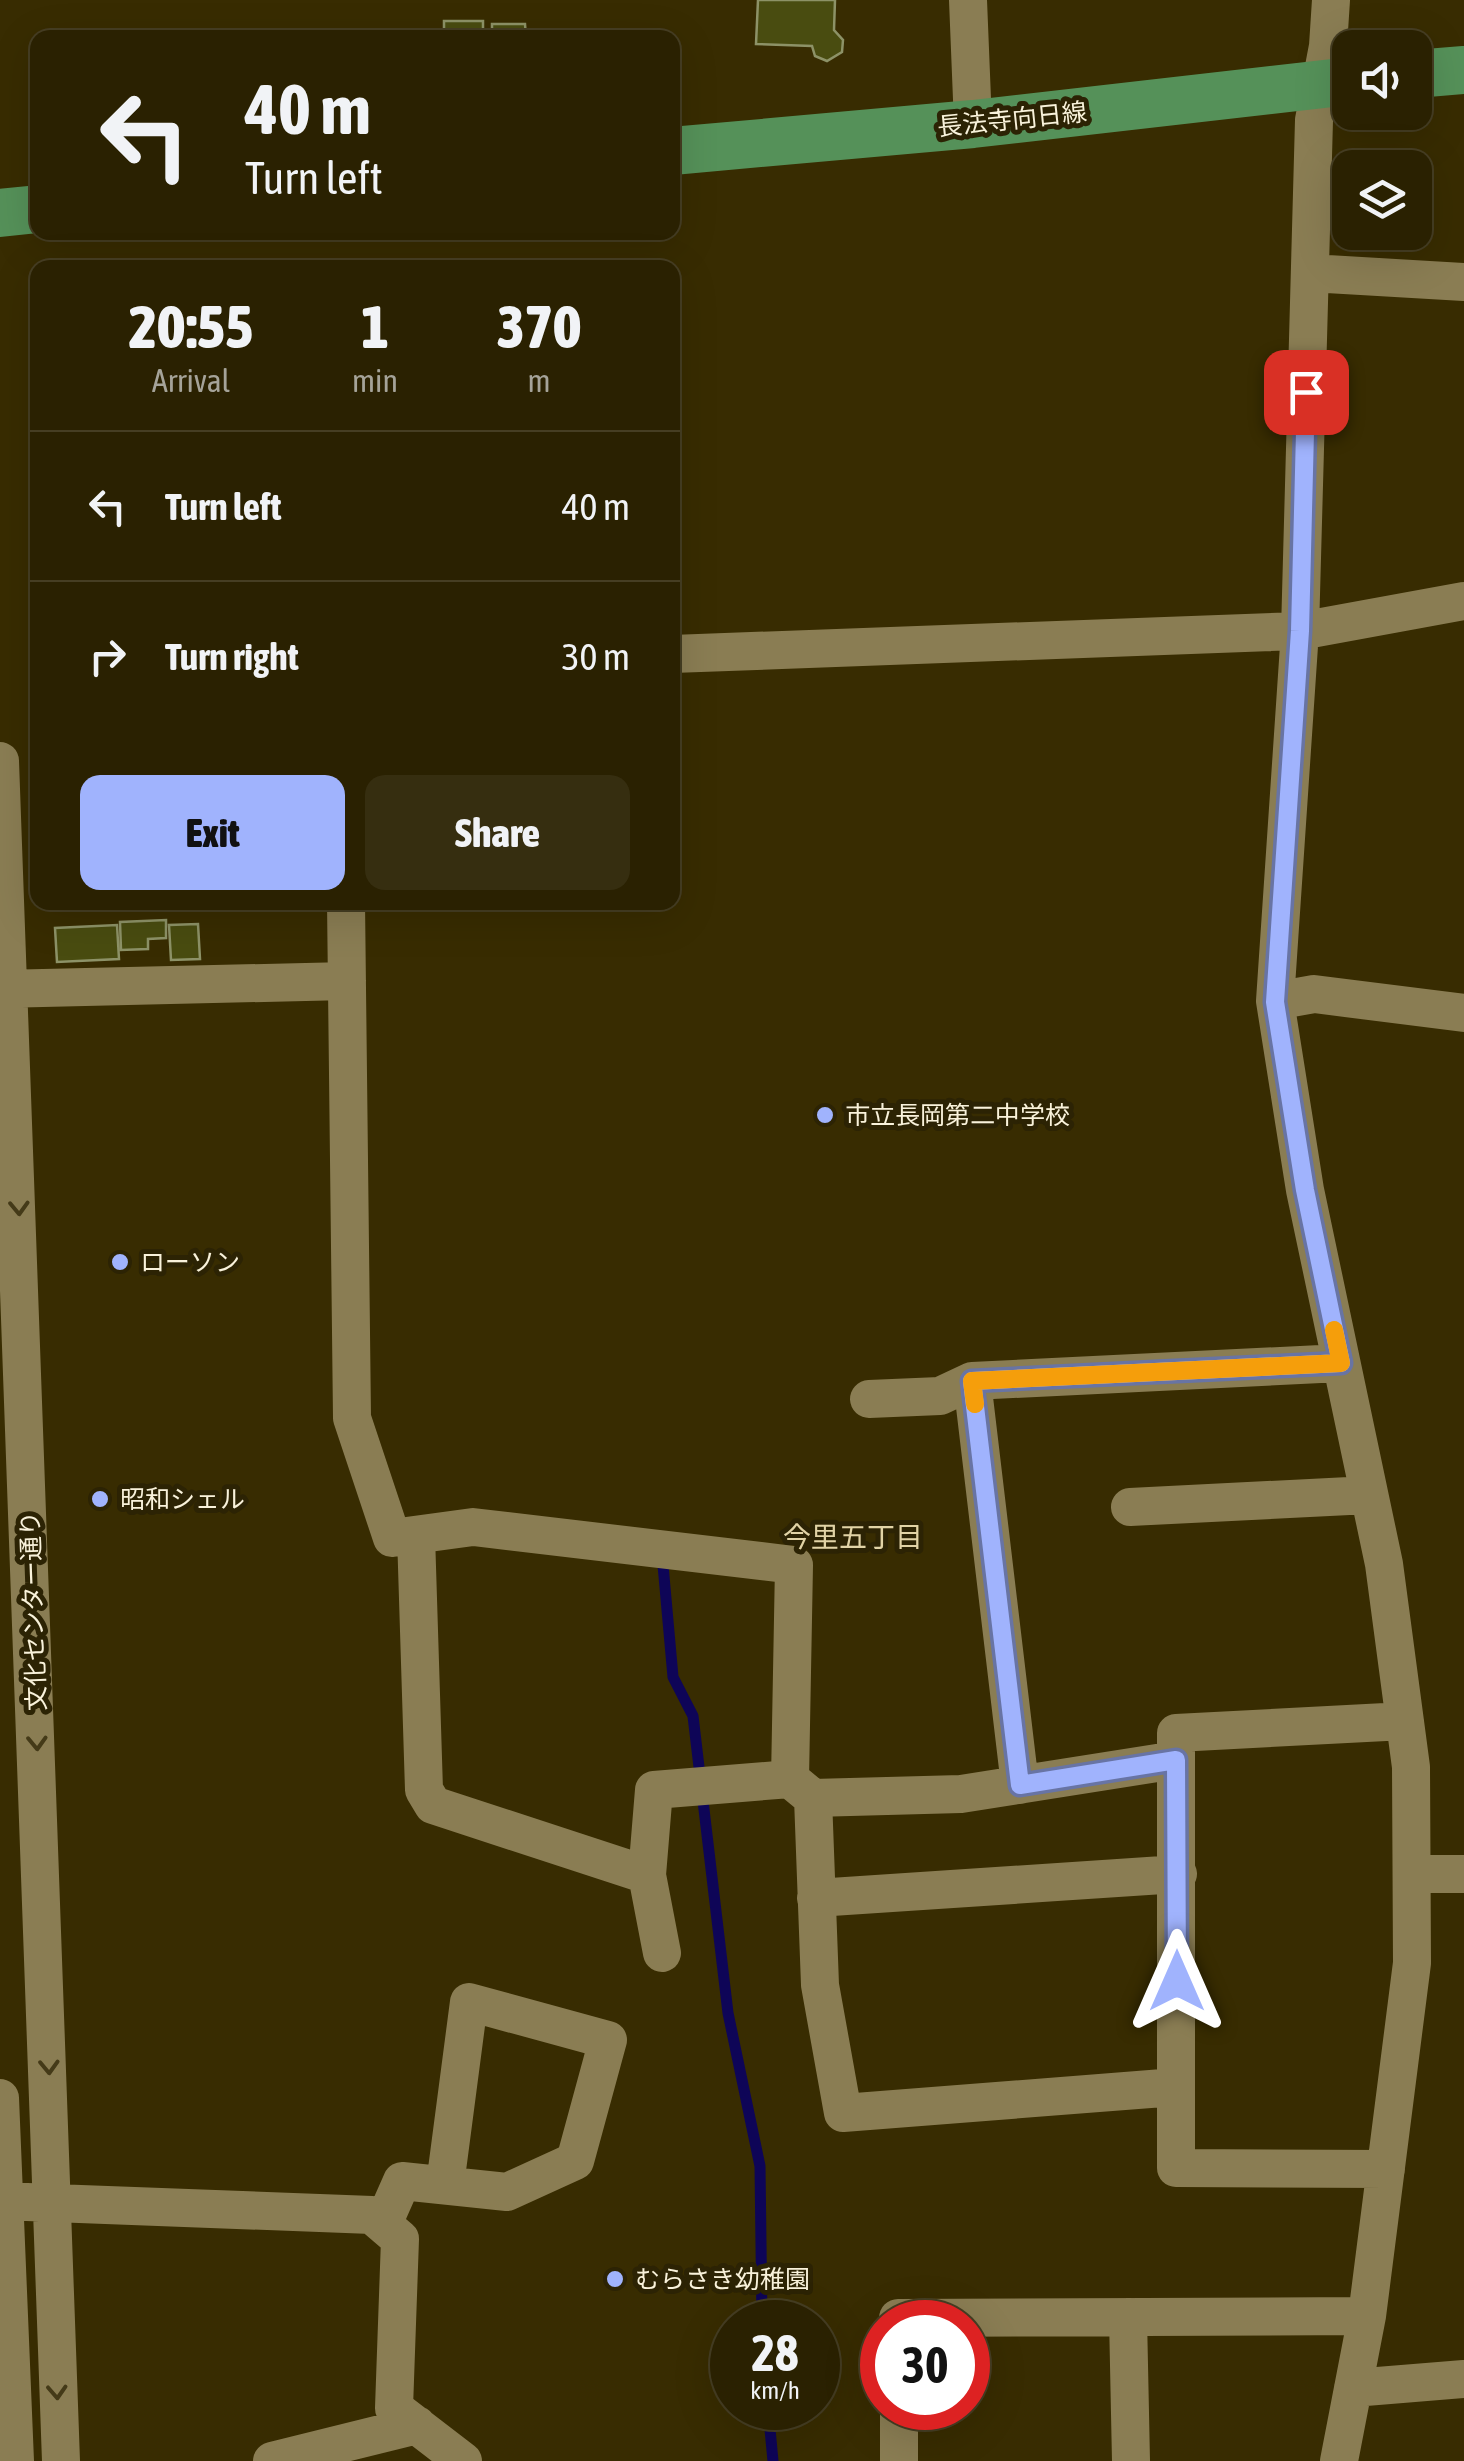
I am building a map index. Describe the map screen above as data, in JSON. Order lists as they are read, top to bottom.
{
  "streets": {
    "main road": ["長法寺向日線"],
    "street": ["文化センター通り"]
  },
  "districts": ["今里五丁目"],
  "places": [
    "市立長岡第二中学校",
    "ローソン",
    "昭和シェル",
    "むらさき幼稚園"
  ],
  "page": {
    "turn": ["40 m", "Turn left"],
    "eta": [
      "20:55",
      "Arrival",
      "1",
      "min",
      "370",
      "m"
    ],
    "list": [
      {
        "name": "Turn left",
        "value": "40 m"
      },
      {
        "name": "Turn right",
        "value": "30 m"
      }
    ],
    "buttons": ["Exit", "Share"],
    "speed": "28 km/h",
    "limit": "30"
  }
}
